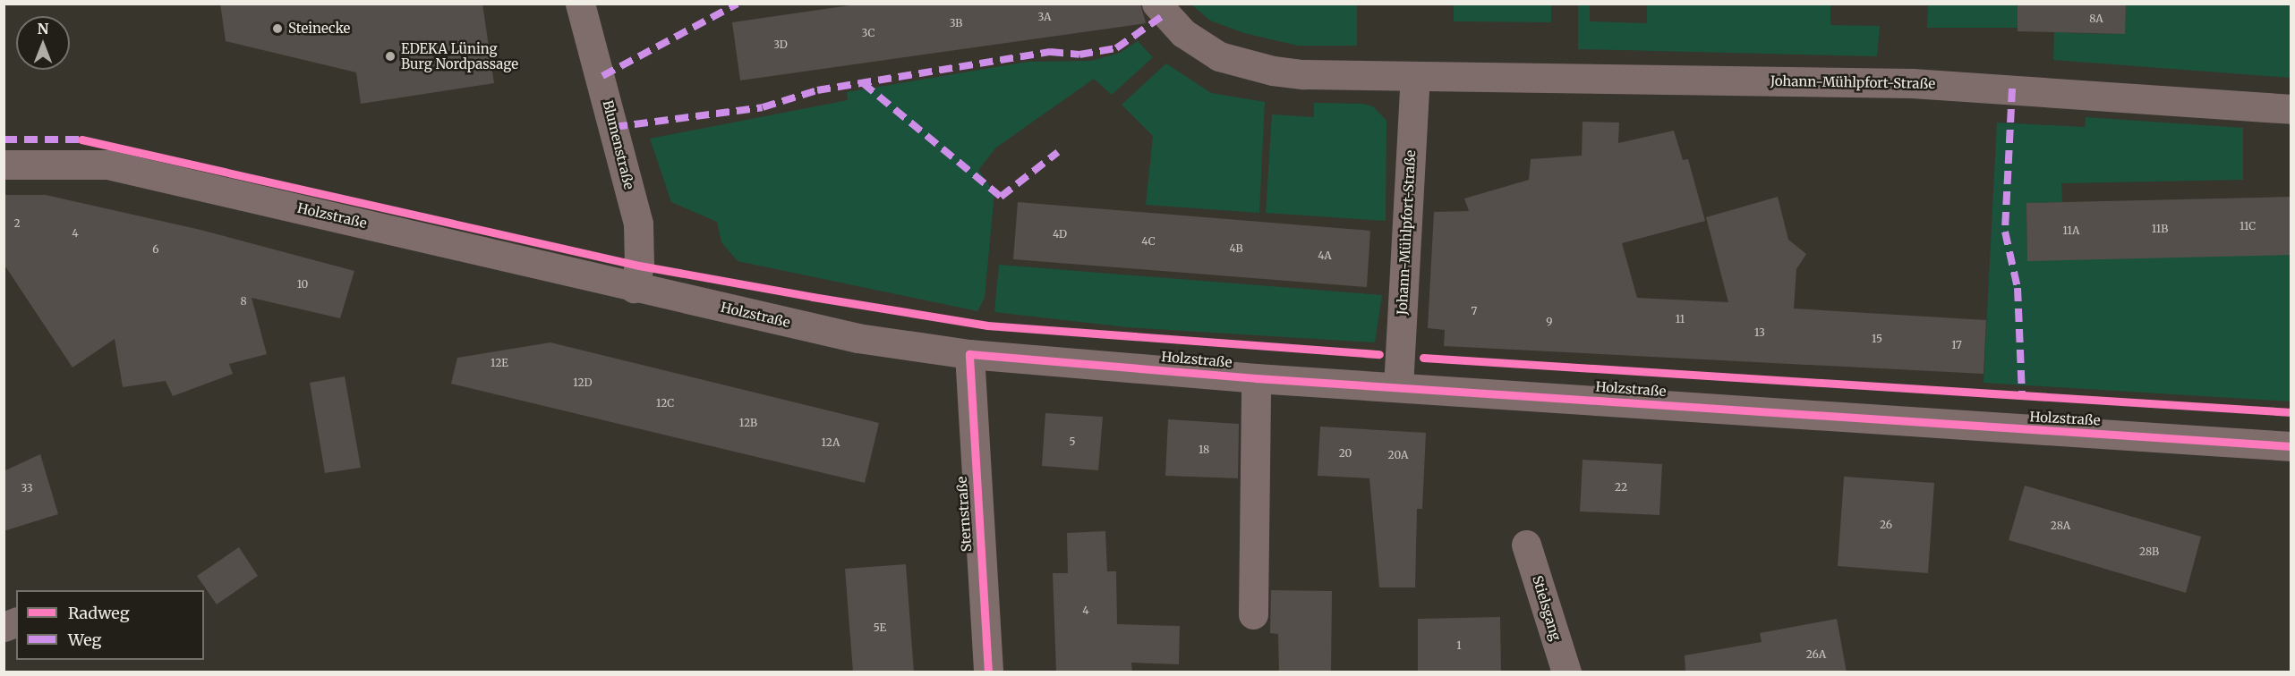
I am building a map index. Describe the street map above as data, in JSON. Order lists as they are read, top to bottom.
{
  "streets": {
    "street": [
      "Johann-Mühlpfort-Straße",
      "Blumenstraße",
      "Holzstraße",
      "Sternstraße",
      "Stielsgang"
    ]
  },
  "crossings": [
    ["Johann-Mühlpfort-Straße", "Holzstraße"],
    ["Blumenstraße", "Holzstraße"],
    ["Holzstraße", "Sternstraße"]
  ],
  "places": ["Steinecke", "EDEKA Lüning Burg Nordpassage"],
  "house_numbers": [
    "3A",
    "8A",
    "3B",
    "3C",
    "3D",
    "2",
    "11C",
    "11B",
    "11A",
    "4",
    "4D",
    "4C",
    "4B",
    "6",
    "4A",
    "10",
    "8",
    "7",
    "11",
    "9",
    "13",
    "15",
    "17",
    "12E",
    "12D",
    "12C",
    "12B",
    "5",
    "12A",
    "18",
    "20",
    "20A",
    "22",
    "33",
    "26",
    "28A",
    "28B",
    "4",
    "5E",
    "1",
    "26A"
  ],
  "legend": ["Radweg", "Weg"],
  "north": "top"
}
